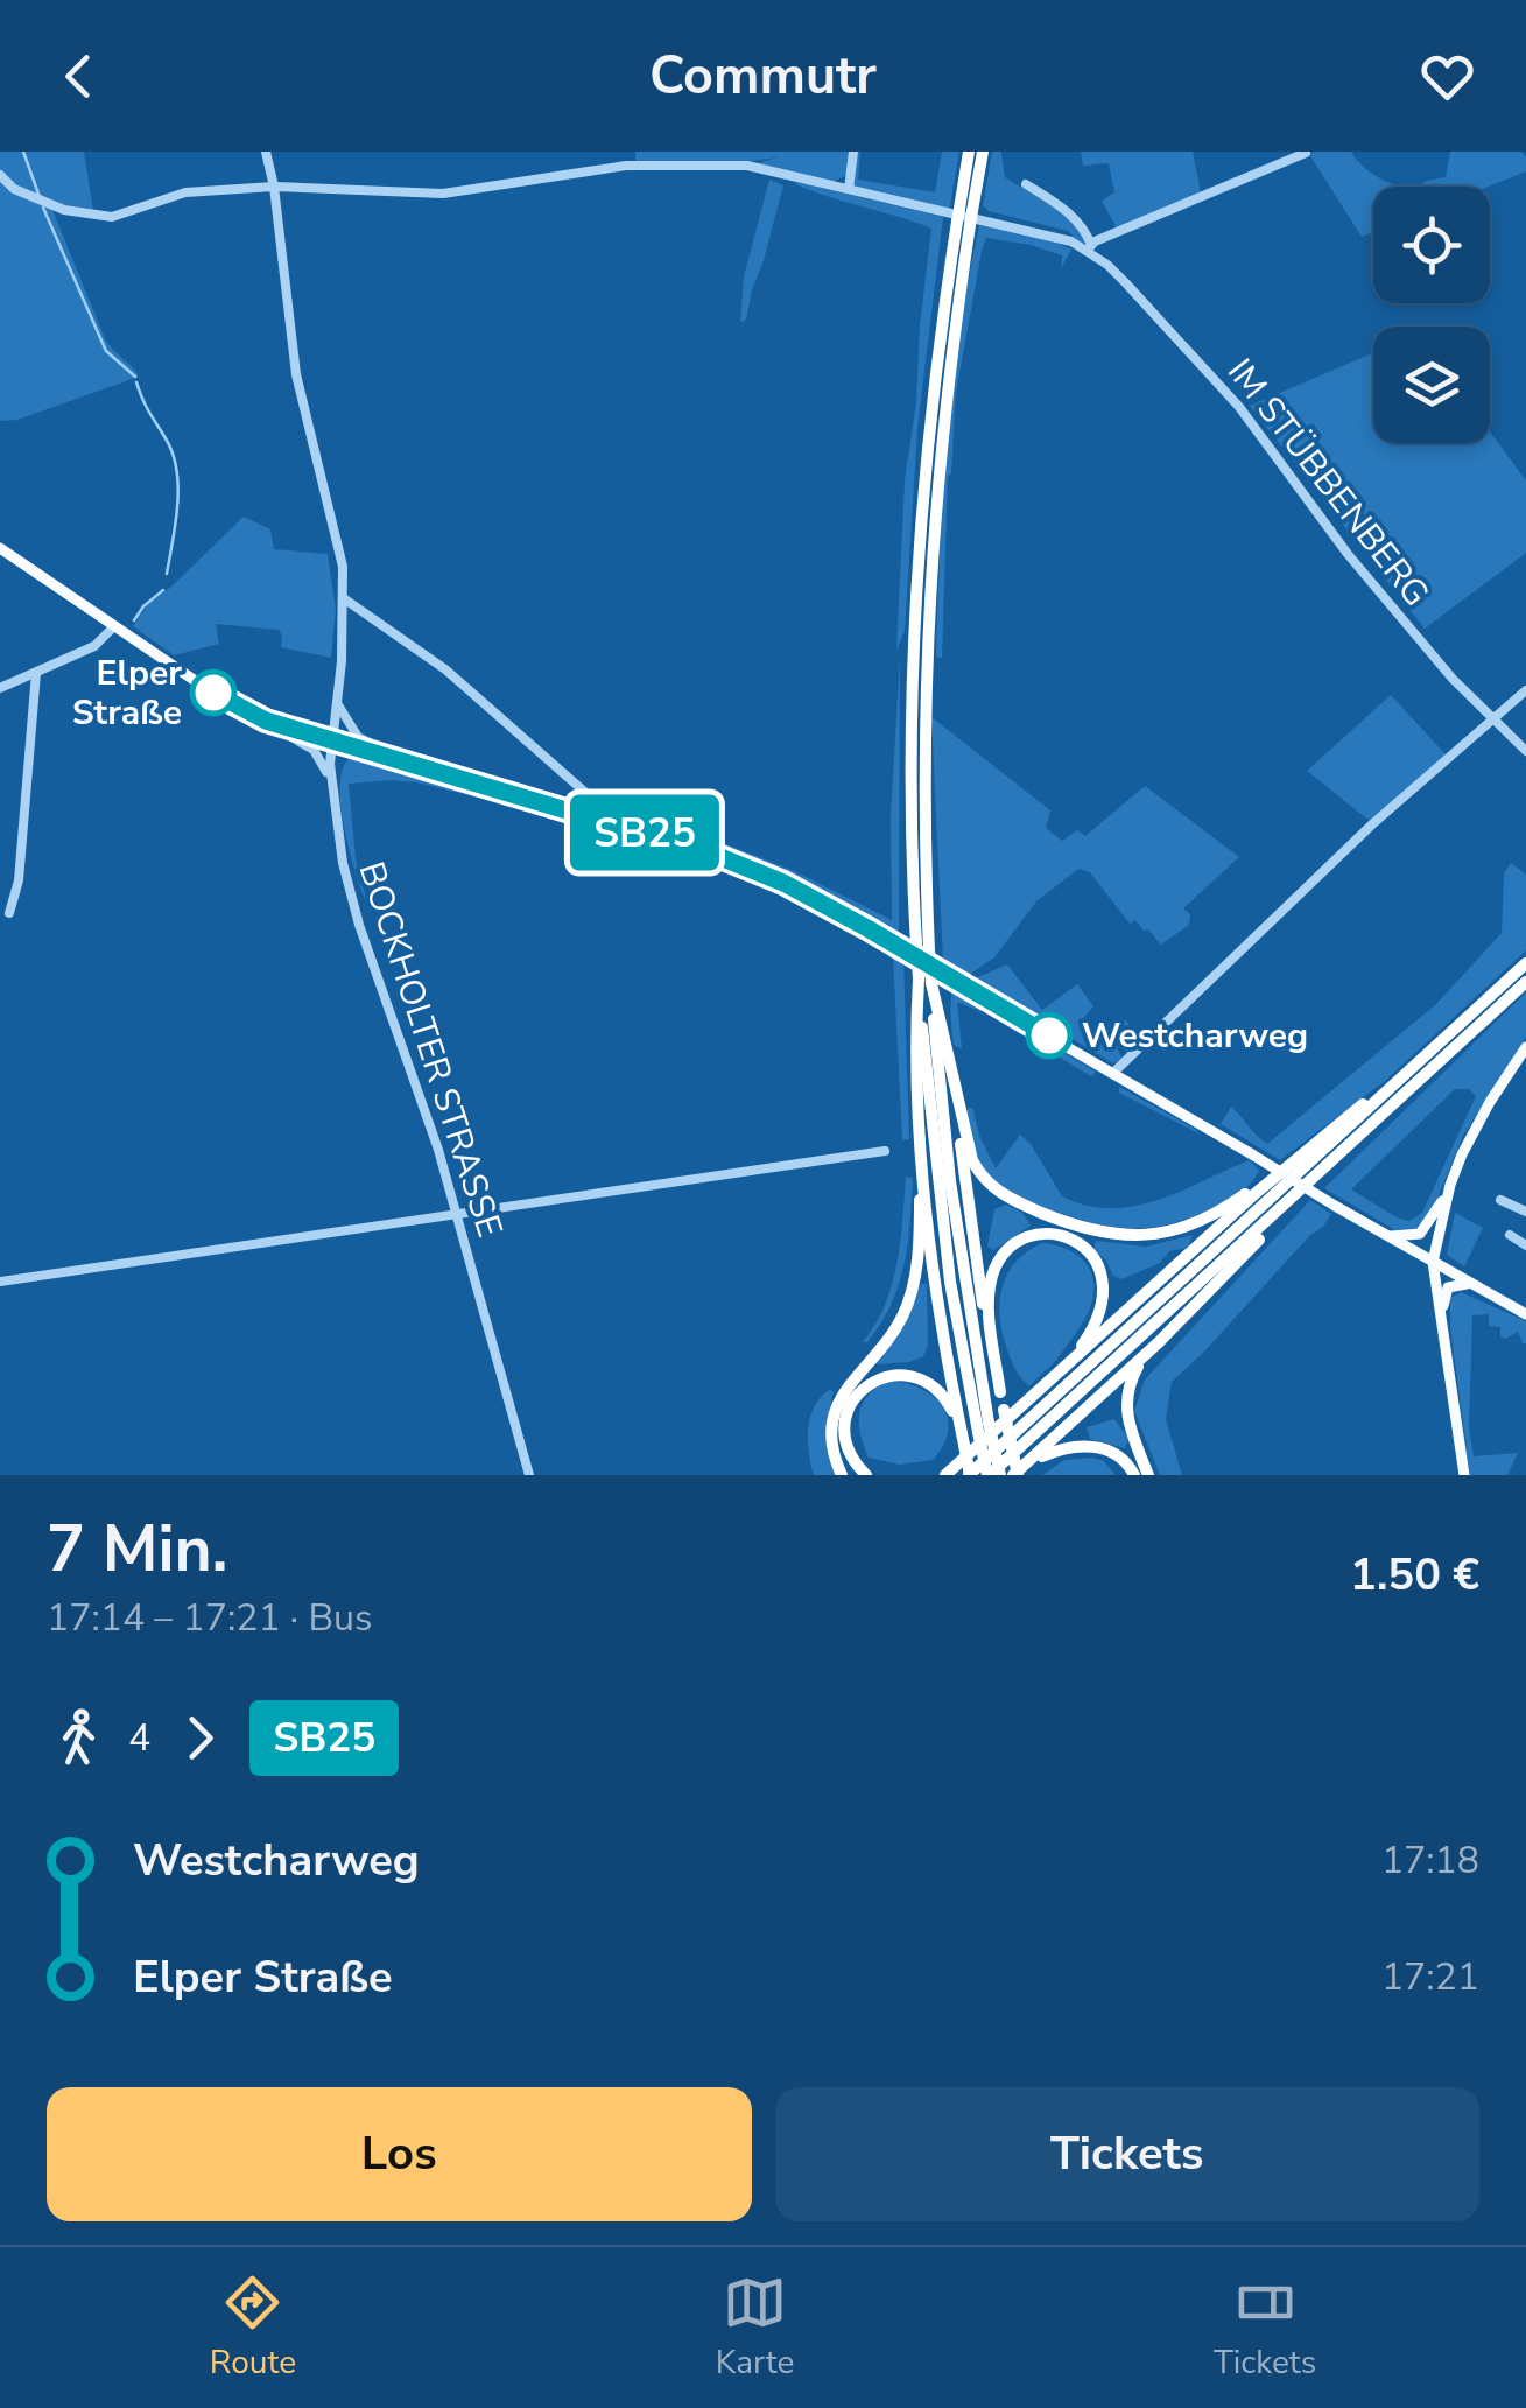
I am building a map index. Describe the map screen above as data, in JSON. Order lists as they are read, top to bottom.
{
  "streets": {
    "street": ["IM STÜBBENBERG", "BOCKHOLTER STRASSE"]
  },
  "crossings": [
    ["IM STÜBBENBERG", "BOCKHOLTER STRASSE"]
  ],
  "places": ["Elper Straße", "Westcharweg"],
  "lines": ["bus line SB25"],
  "page": {
    "header": "Commutr",
    "on_map": "SB25",
    "heading": ["7 Min.", "17:14 – 17:21 · Bus", "1.50 €"],
    "legs": ["4", "SB25"],
    "list": [
      {
        "name": "Westcharweg",
        "value": "17:18"
      },
      {
        "name": "Elper Straße",
        "value": "17:21"
      }
    ],
    "buttons": ["Los", "Tickets"],
    "tabs": ["Route", "Karte", "Tickets"]
  }
}
